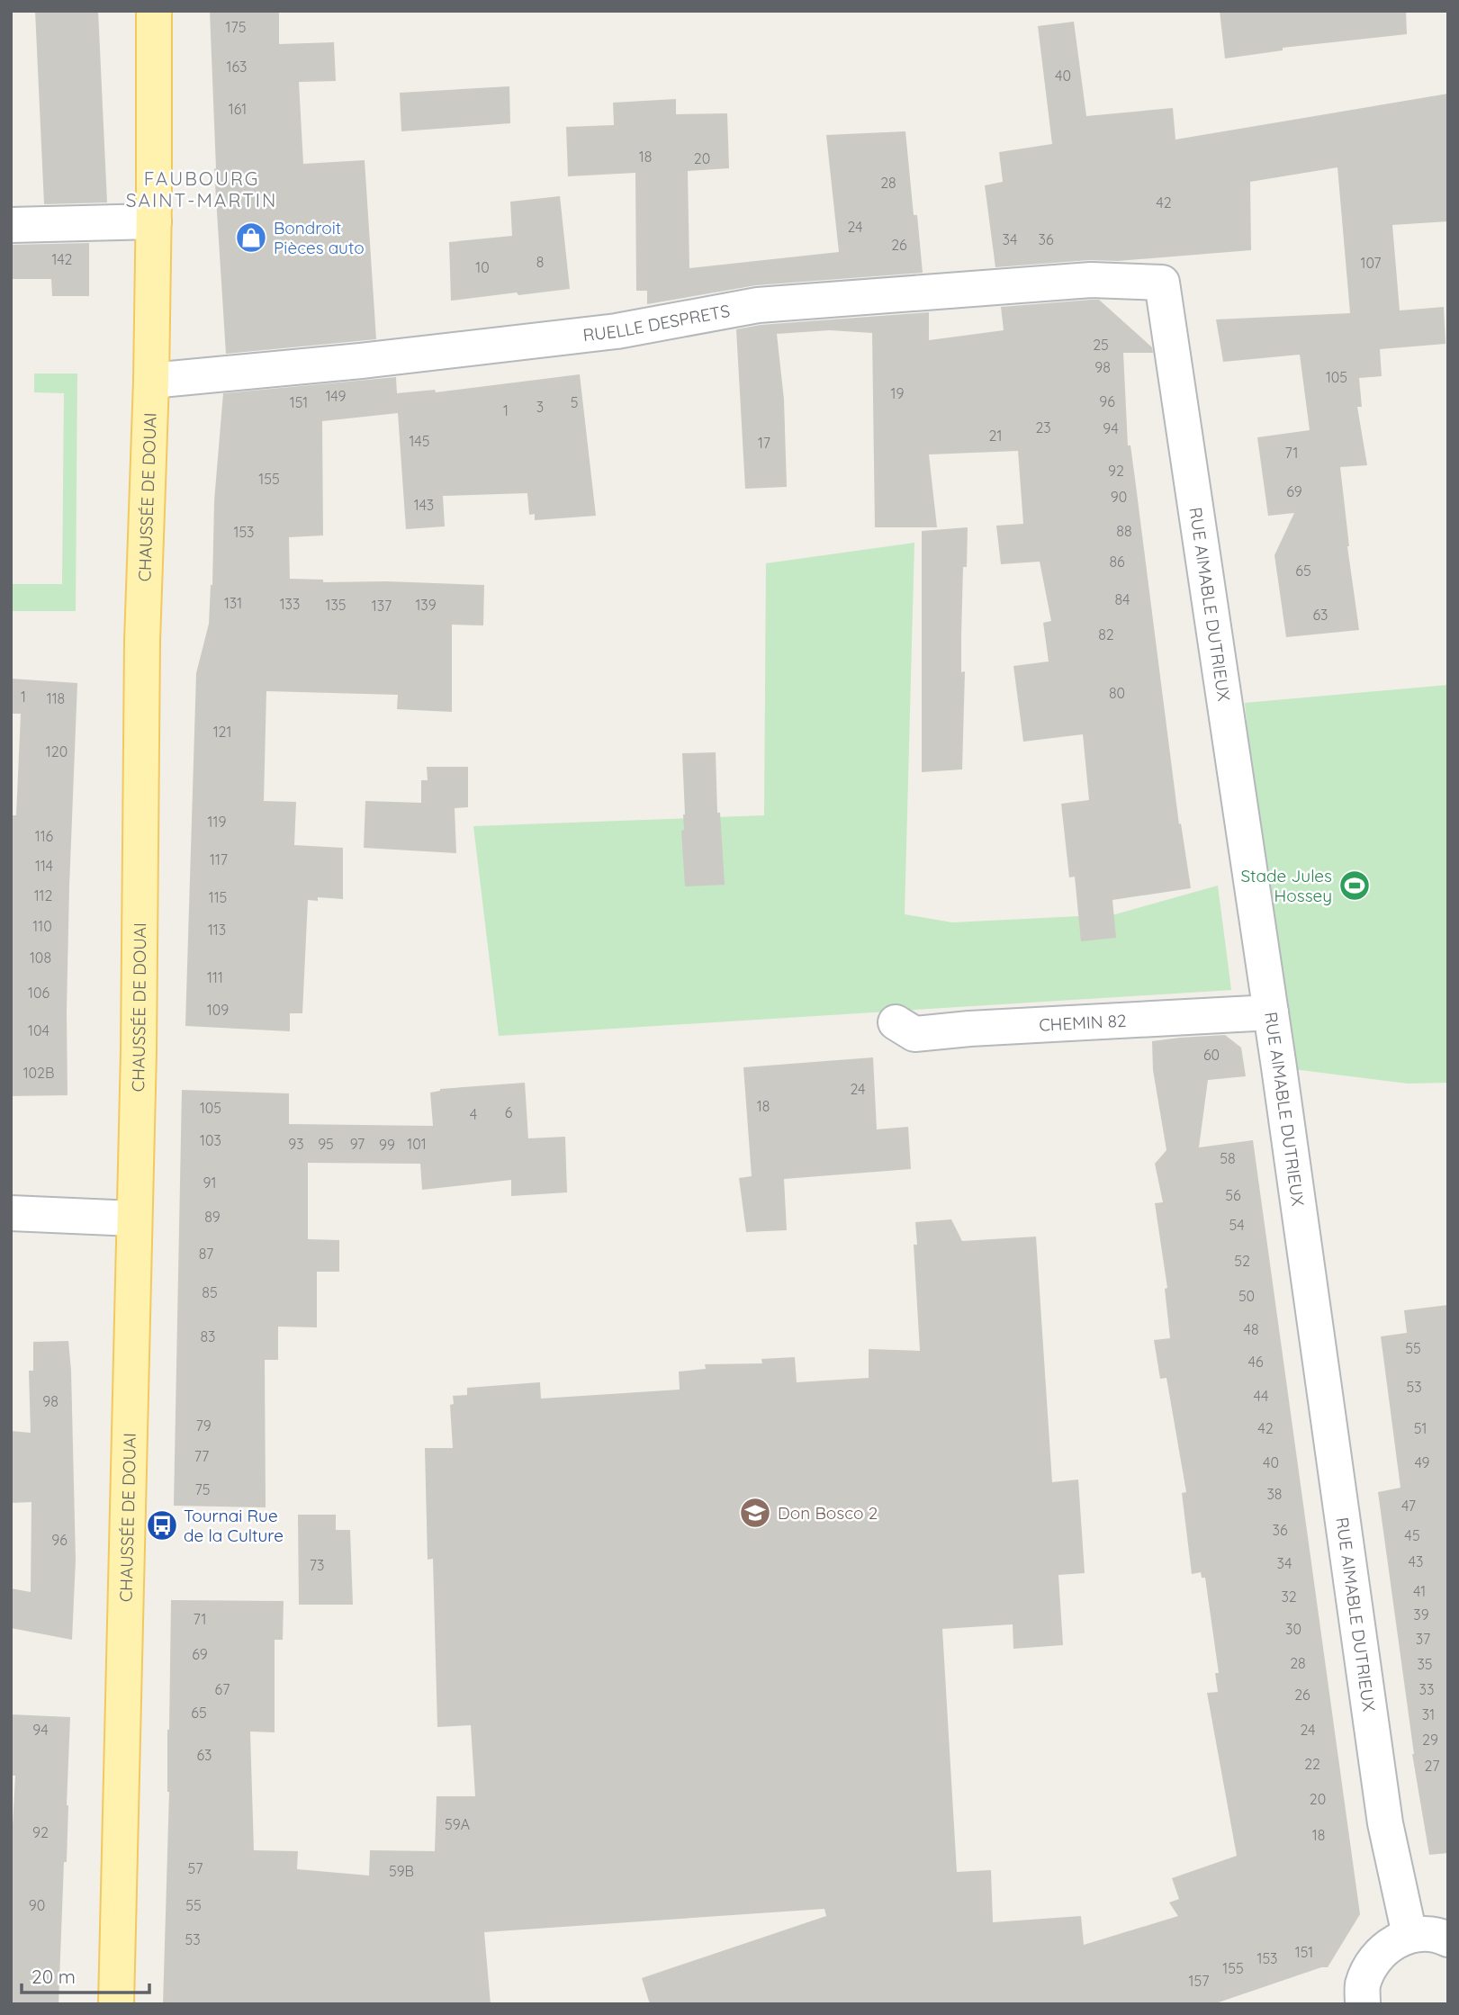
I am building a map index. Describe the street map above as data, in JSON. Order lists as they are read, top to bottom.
{
  "streets": {
    "main road": ["CHAUSSÉE DE DOUAI"],
    "street": ["RUELLE DESPRETS", "RUE AIMABLE DUTRIEUX", "CHEMIN 82"]
  },
  "crossings": [
    ["RUELLE DESPRETS", "CHAUSSÉE DE DOUAI"],
    ["RUELLE DESPRETS", "RUE AIMABLE DUTRIEUX"],
    ["RUE AIMABLE DUTRIEUX", "CHEMIN 82"]
  ],
  "districts": ["FAUBOURG SAINT-MARTIN"],
  "places": {
    "shop": ["Bondroit Pièces auto"],
    "sports": ["Stade Jules Hossey"],
    "school or university": ["Don Bosco 2"],
    "bus stop": ["Tournai Rue de la Culture"]
  },
  "house_numbers": [
    "175",
    "163",
    "40",
    "161",
    "18",
    "20",
    "28",
    "42",
    "24",
    "34",
    "36",
    "26",
    "142",
    "8",
    "107",
    "10",
    "25",
    "98",
    "105",
    "19",
    "149",
    "96",
    "151",
    "5",
    "3",
    "1",
    "23",
    "94",
    "21",
    "145",
    "17",
    "71",
    "92",
    "155",
    "69",
    "90",
    "143",
    "88",
    "153",
    "86",
    "65",
    "84",
    "131",
    "133",
    "135",
    "139",
    "137",
    "63",
    "82",
    "80",
    "1",
    "118",
    "121",
    "120",
    "119",
    "116",
    "117",
    "114",
    "112",
    "115",
    "110",
    "113",
    "108",
    "111",
    "106",
    "109",
    "104",
    "60",
    "102B",
    "24",
    "18",
    "105",
    "6",
    "4",
    "103",
    "93",
    "95",
    "97",
    "101",
    "99",
    "58",
    "91",
    "56",
    "89",
    "54",
    "87",
    "52",
    "85",
    "50",
    "48",
    "83",
    "55",
    "46",
    "53",
    "44",
    "98",
    "79",
    "42",
    "51",
    "77",
    "40",
    "49",
    "75",
    "38",
    "47",
    "36",
    "45",
    "96",
    "43",
    "34",
    "73",
    "41",
    "32",
    "39",
    "71",
    "30",
    "37",
    "69",
    "28",
    "35",
    "67",
    "33",
    "26",
    "65",
    "31",
    "94",
    "24",
    "29",
    "63",
    "22",
    "27",
    "20",
    "59A",
    "92",
    "18",
    "57",
    "59B",
    "90",
    "55",
    "53",
    "151",
    "153",
    "155",
    "157"
  ],
  "scale_bar": "20 m"
}
